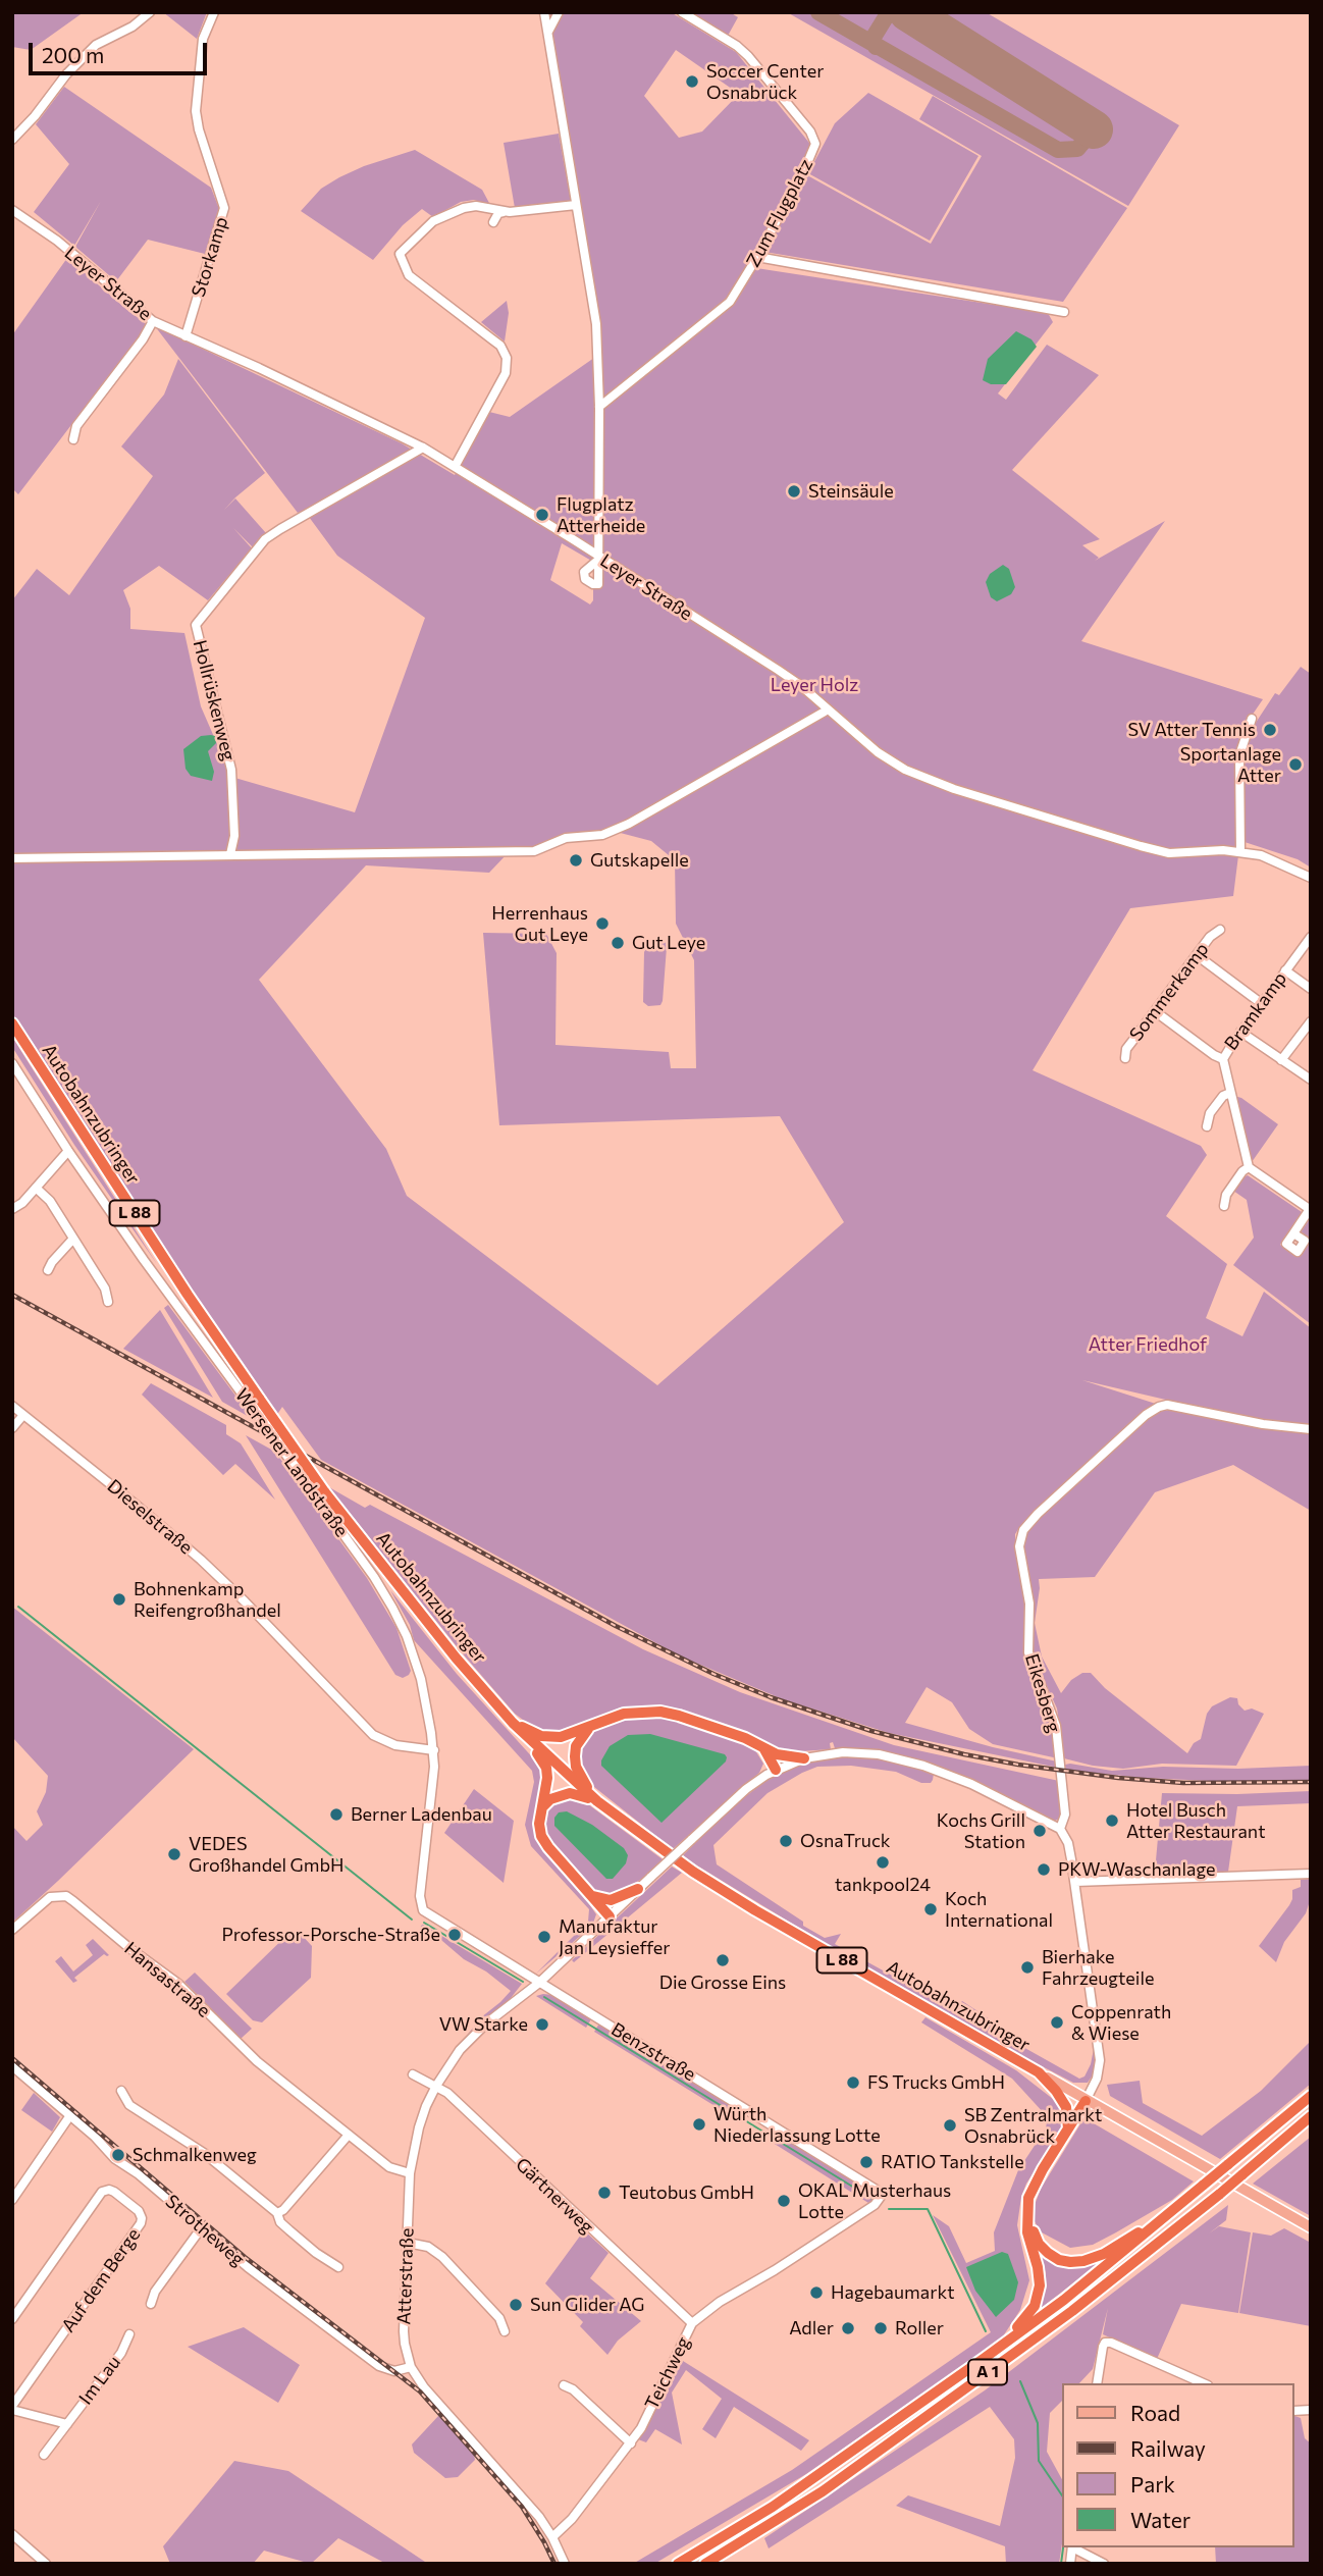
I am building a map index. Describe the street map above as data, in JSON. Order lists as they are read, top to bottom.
{
  "streets": {
    "highway": ["Autobahnzubringer", "L 88", "A 1"],
    "street": [
      "Zum Flugplatz",
      "Storkamp",
      "Leyer Straße",
      "Hollrüskenweg",
      "Sommerkamp",
      "Bramkamp",
      "Wersener Landstraße",
      "Dieselstraße",
      "Eikesberg",
      "Hansastraße",
      "Benzstraße",
      "Gärtnerweg",
      "Strotheweg",
      "Atterstraße",
      "Auf dem Berge",
      "Teichweg",
      "Im Lau"
    ]
  },
  "crossings": [
    ["Storkamp", "Leyer Straße"],
    ["Leyer Straße", "Hollrüskenweg"],
    ["Autobahnzubringer", "L 88"],
    ["Autobahnzubringer", "Eikesberg"],
    ["Wersener Landstraße", "Dieselstraße"],
    ["Wersener Landstraße", "Benzstraße"],
    ["Eikesberg", "Atterstraße"],
    ["Hansastraße", "Atterstraße"],
    ["Benzstraße", "Atterstraße"],
    ["Benzstraße", "Teichweg"],
    ["Gärtnerweg", "Atterstraße"],
    ["Gärtnerweg", "Teichweg"],
    ["Strotheweg", "Atterstraße"],
    ["Atterstraße", "Teichweg"]
  ],
  "parks": ["Leyer Holz", "Atter Friedhof"],
  "places": [
    "Soccer Center Osnabrück",
    "Steinsäule",
    "Flugplatz Atterheide",
    "SV Atter Tennis",
    "Sportanlage Atter",
    "Gutskapelle",
    "Herrenhaus Gut Leye",
    "Gut Leye",
    "Bohnenkamp Reifengroßhandel",
    "Berner Ladenbau",
    "Hotel Busch Atter Restaurant",
    "Kochs Grill Station",
    "OsnaTruck",
    "VEDES Großhandel GmbH",
    "tankpool24",
    "PKW-Waschanlage",
    "Koch International",
    "Professor-Porsche-Straße",
    "Manufaktur Jan Leysieffer",
    "Die Grosse Eins",
    "Bierhake Fahrzeugteile",
    "Coppenrath & Wiese",
    "VW Starke",
    "FS Trucks GmbH",
    "Würth Niederlassung Lotte",
    "SB Zentralmarkt Osnabrück",
    "Schmalkenweg",
    "RATIO Tankstelle",
    "Teutobus GmbH",
    "OKAL Musterhaus Lotte",
    "Hagebaumarkt",
    "Sun Glider AG",
    "Adler",
    "Roller"
  ],
  "legend": [
    "Road",
    "Railway",
    "Park",
    "Water"
  ],
  "scale_bar": "200 m"
}
